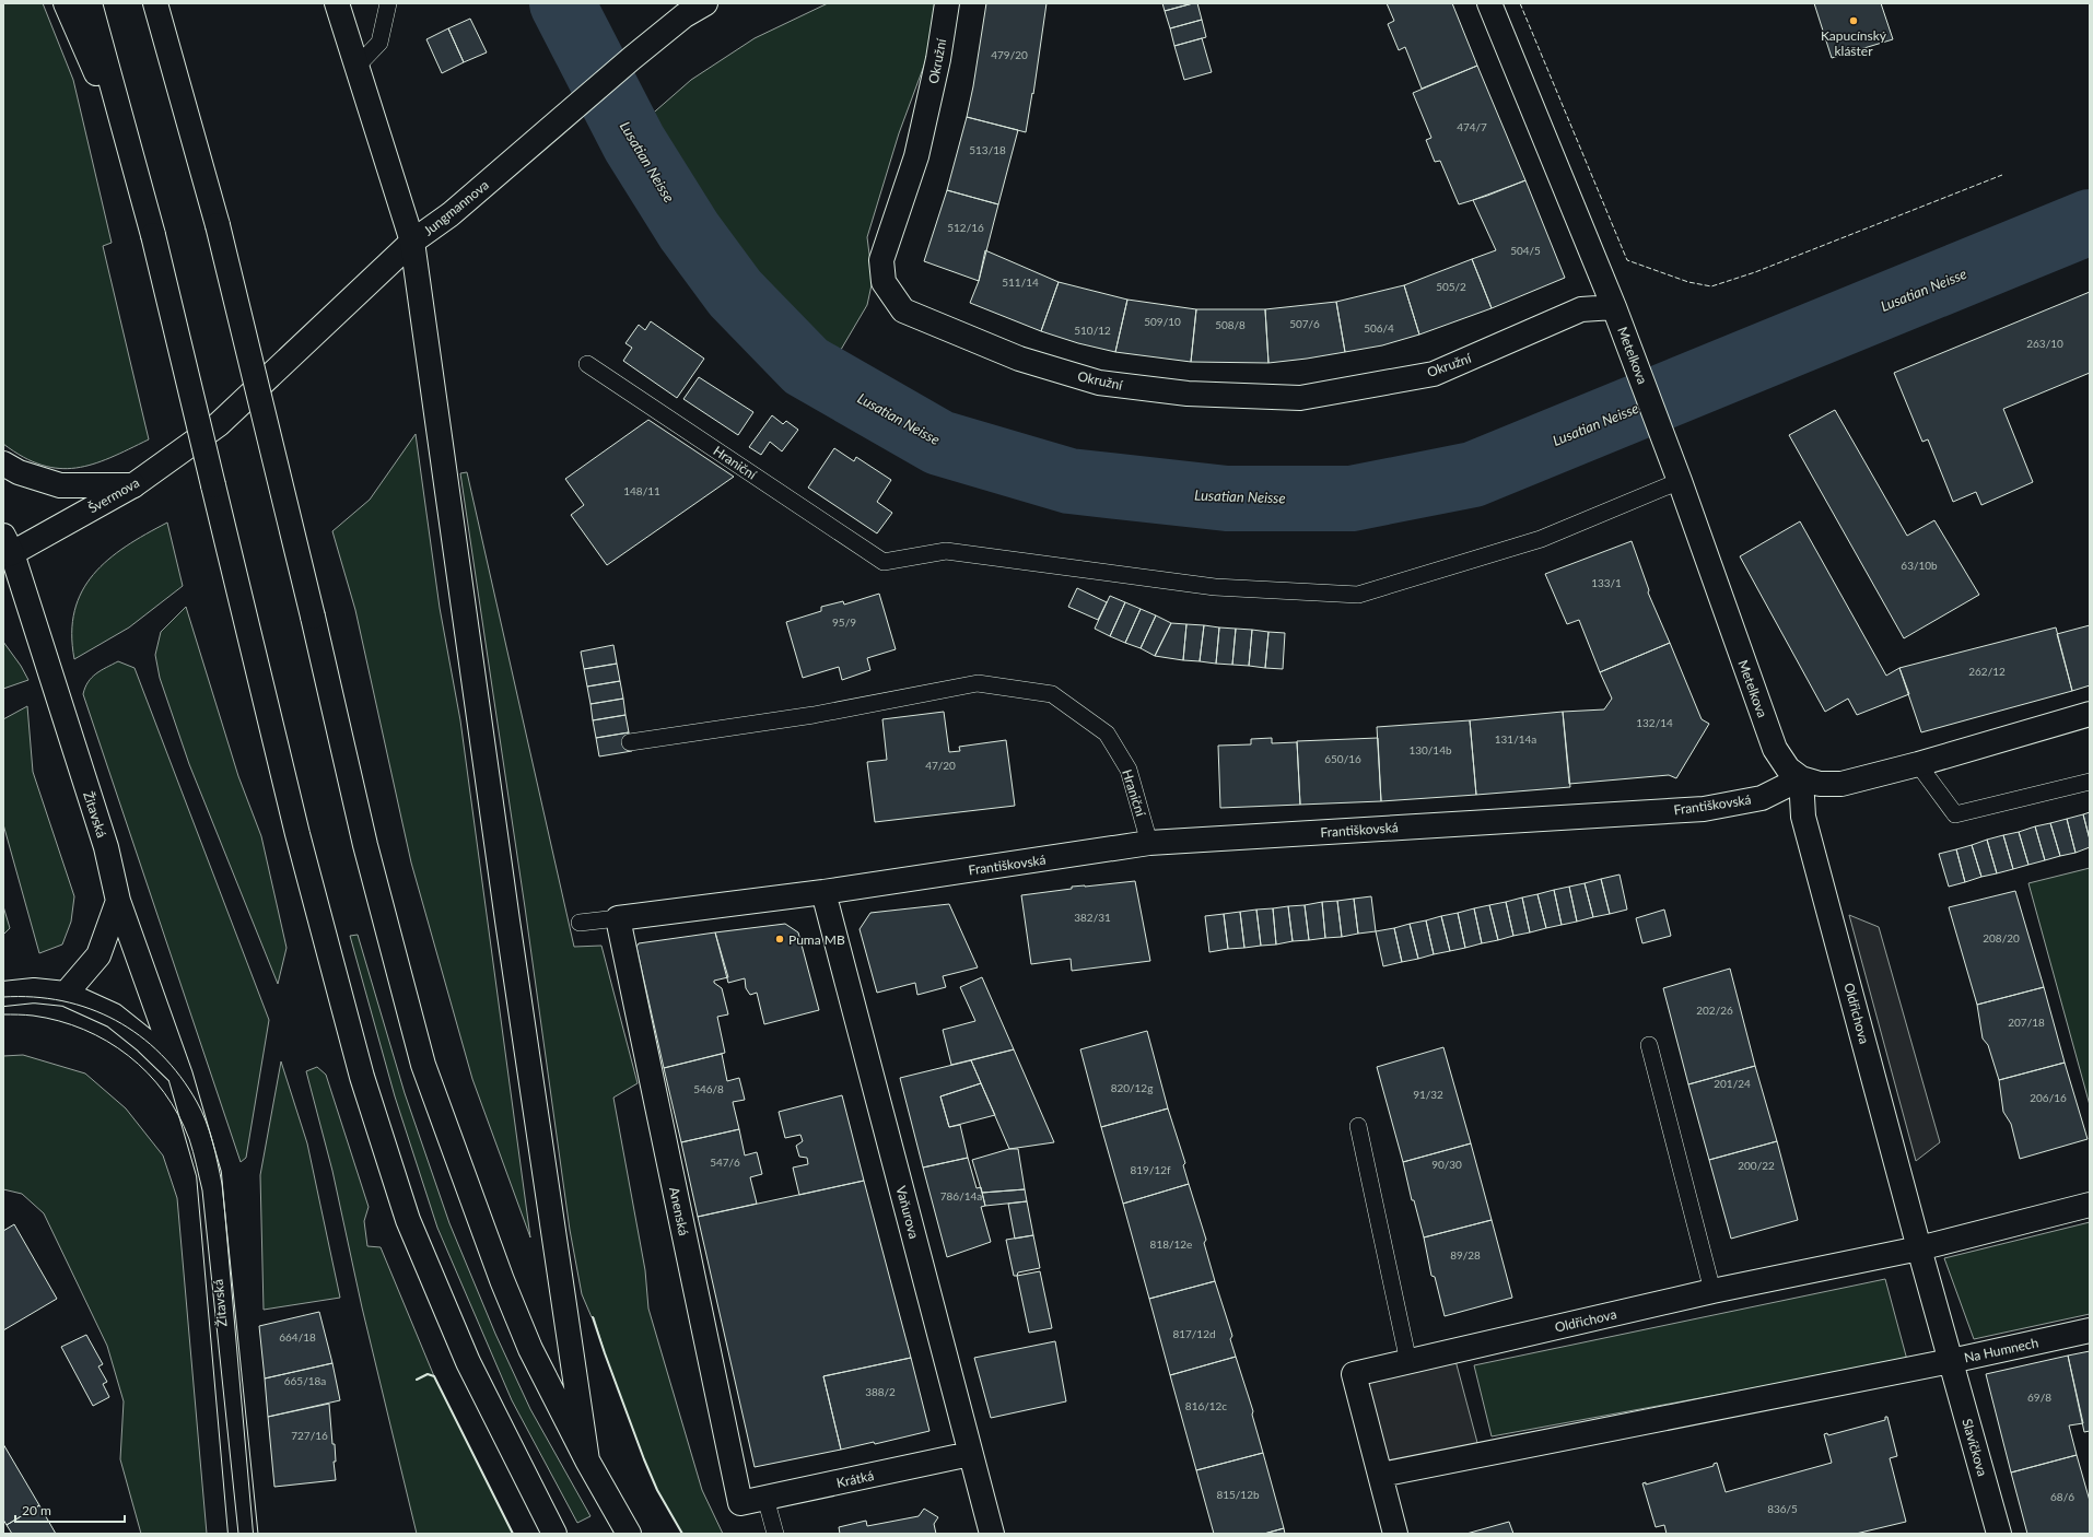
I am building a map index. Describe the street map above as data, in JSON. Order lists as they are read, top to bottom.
{
  "streets": {
    "main road": [
      "Okružní",
      "Jungmannova",
      "Metelkova",
      "Švermova",
      "Františkovská",
      "Žitavská",
      "Oldřichova",
      "Anenská",
      "Vaňurova",
      "Na Humnech",
      "Slavíčkova",
      "Krátká"
    ],
    "lane": ["Hraniční"]
  },
  "crossings": [
    ["Okružní", "Metelkova"],
    ["Jungmannova", "Švermova"],
    ["Metelkova", "Hraniční"],
    ["Metelkova", "Františkovská"],
    ["Metelkova", "Oldřichova"],
    ["Hraniční", "Františkovská"],
    ["Švermova", "Žitavská"],
    ["Františkovská", "Oldřichova"],
    ["Františkovská", "Anenská"],
    ["Františkovská", "Vaňurova"],
    ["Oldřichova", "Na Humnech"],
    ["Anenská", "Krátká"],
    ["Vaňurova", "Krátká"],
    ["Na Humnech", "Slavíčkova"]
  ],
  "water": ["Lusatian Neisse"],
  "places": ["Kapucínský klášter", "Puma MB"],
  "house_numbers": [
    "479/20",
    "474/7",
    "513/18",
    "512/16",
    "504/5",
    "511/14",
    "505/2",
    "509/10",
    "507/6",
    "508/8",
    "506/4",
    "510/12",
    "263/10",
    "148/11",
    "63/10b",
    "133/1",
    "95/9",
    "262/12",
    "132/14",
    "131/14a",
    "130/14b",
    "650/16",
    "47/20",
    "382/31",
    "208/20",
    "202/26",
    "207/18",
    "201/24",
    "820/12g",
    "546/8",
    "91/32",
    "206/16",
    "547/6",
    "90/30",
    "200/22",
    "819/12f",
    "786/14a",
    "818/12e",
    "89/28",
    "817/12d",
    "664/18",
    "665/18a",
    "388/2",
    "69/8",
    "816/12c",
    "727/16",
    "815/12b",
    "68/6",
    "836/5"
  ],
  "scale_bar": "20 m"
}
